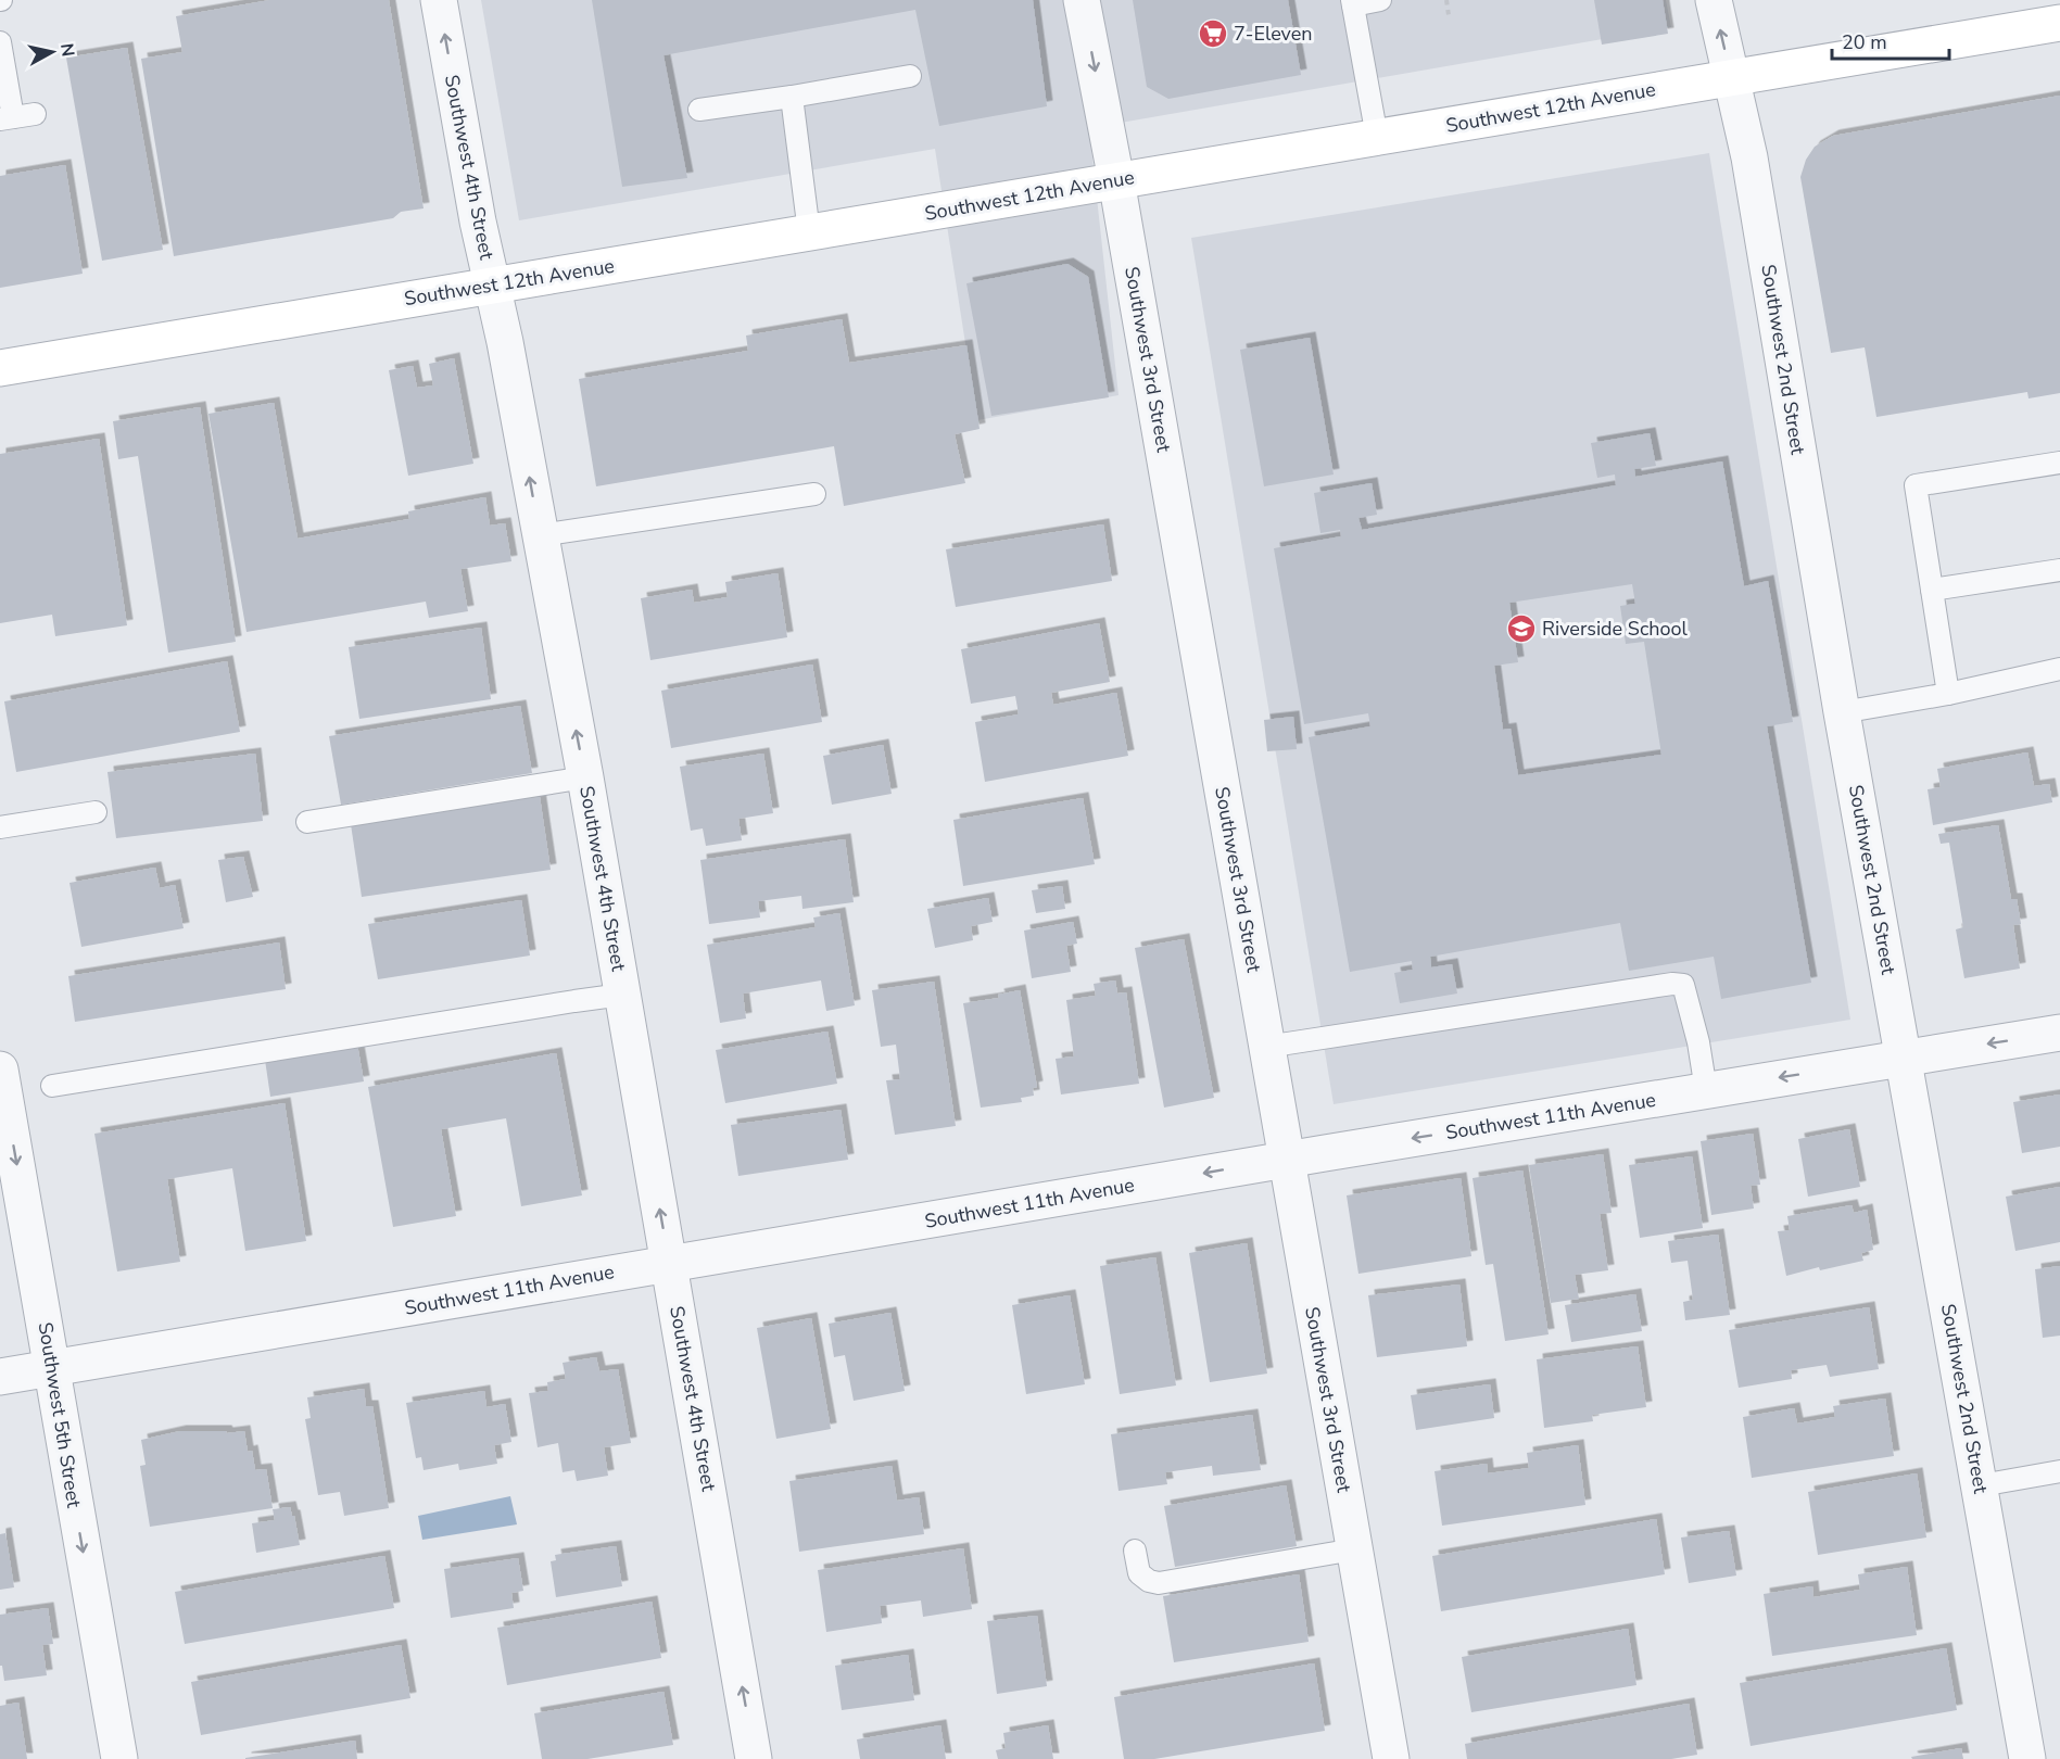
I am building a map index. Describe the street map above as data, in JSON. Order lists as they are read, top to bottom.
{
  "streets": {
    "main road": ["Southwest 12th Avenue"],
    "street": [
      "Southwest 4th Street",
      "Southwest 3rd Street",
      "Southwest 2nd Street",
      "Southwest 11th Avenue",
      "Southwest 5th Street"
    ]
  },
  "crossings": [
    ["Southwest 12th Avenue", "Southwest 4th Street"],
    ["Southwest 12th Avenue", "Southwest 3rd Street"],
    ["Southwest 12th Avenue", "Southwest 2nd Street"],
    ["Southwest 4th Street", "Southwest 11th Avenue"],
    ["Southwest 3rd Street", "Southwest 11th Avenue"],
    ["Southwest 2nd Street", "Southwest 11th Avenue"],
    ["Southwest 11th Avenue", "Southwest 5th Street"]
  ],
  "one_way": ["Southwest 4th Street", "Southwest 11th Avenue", "Southwest 5th Street"],
  "places": {
    "supermarket": ["7-Eleven"],
    "school or university": ["Riverside School"]
  },
  "scale_bar": "20 m",
  "north": "right"
}
